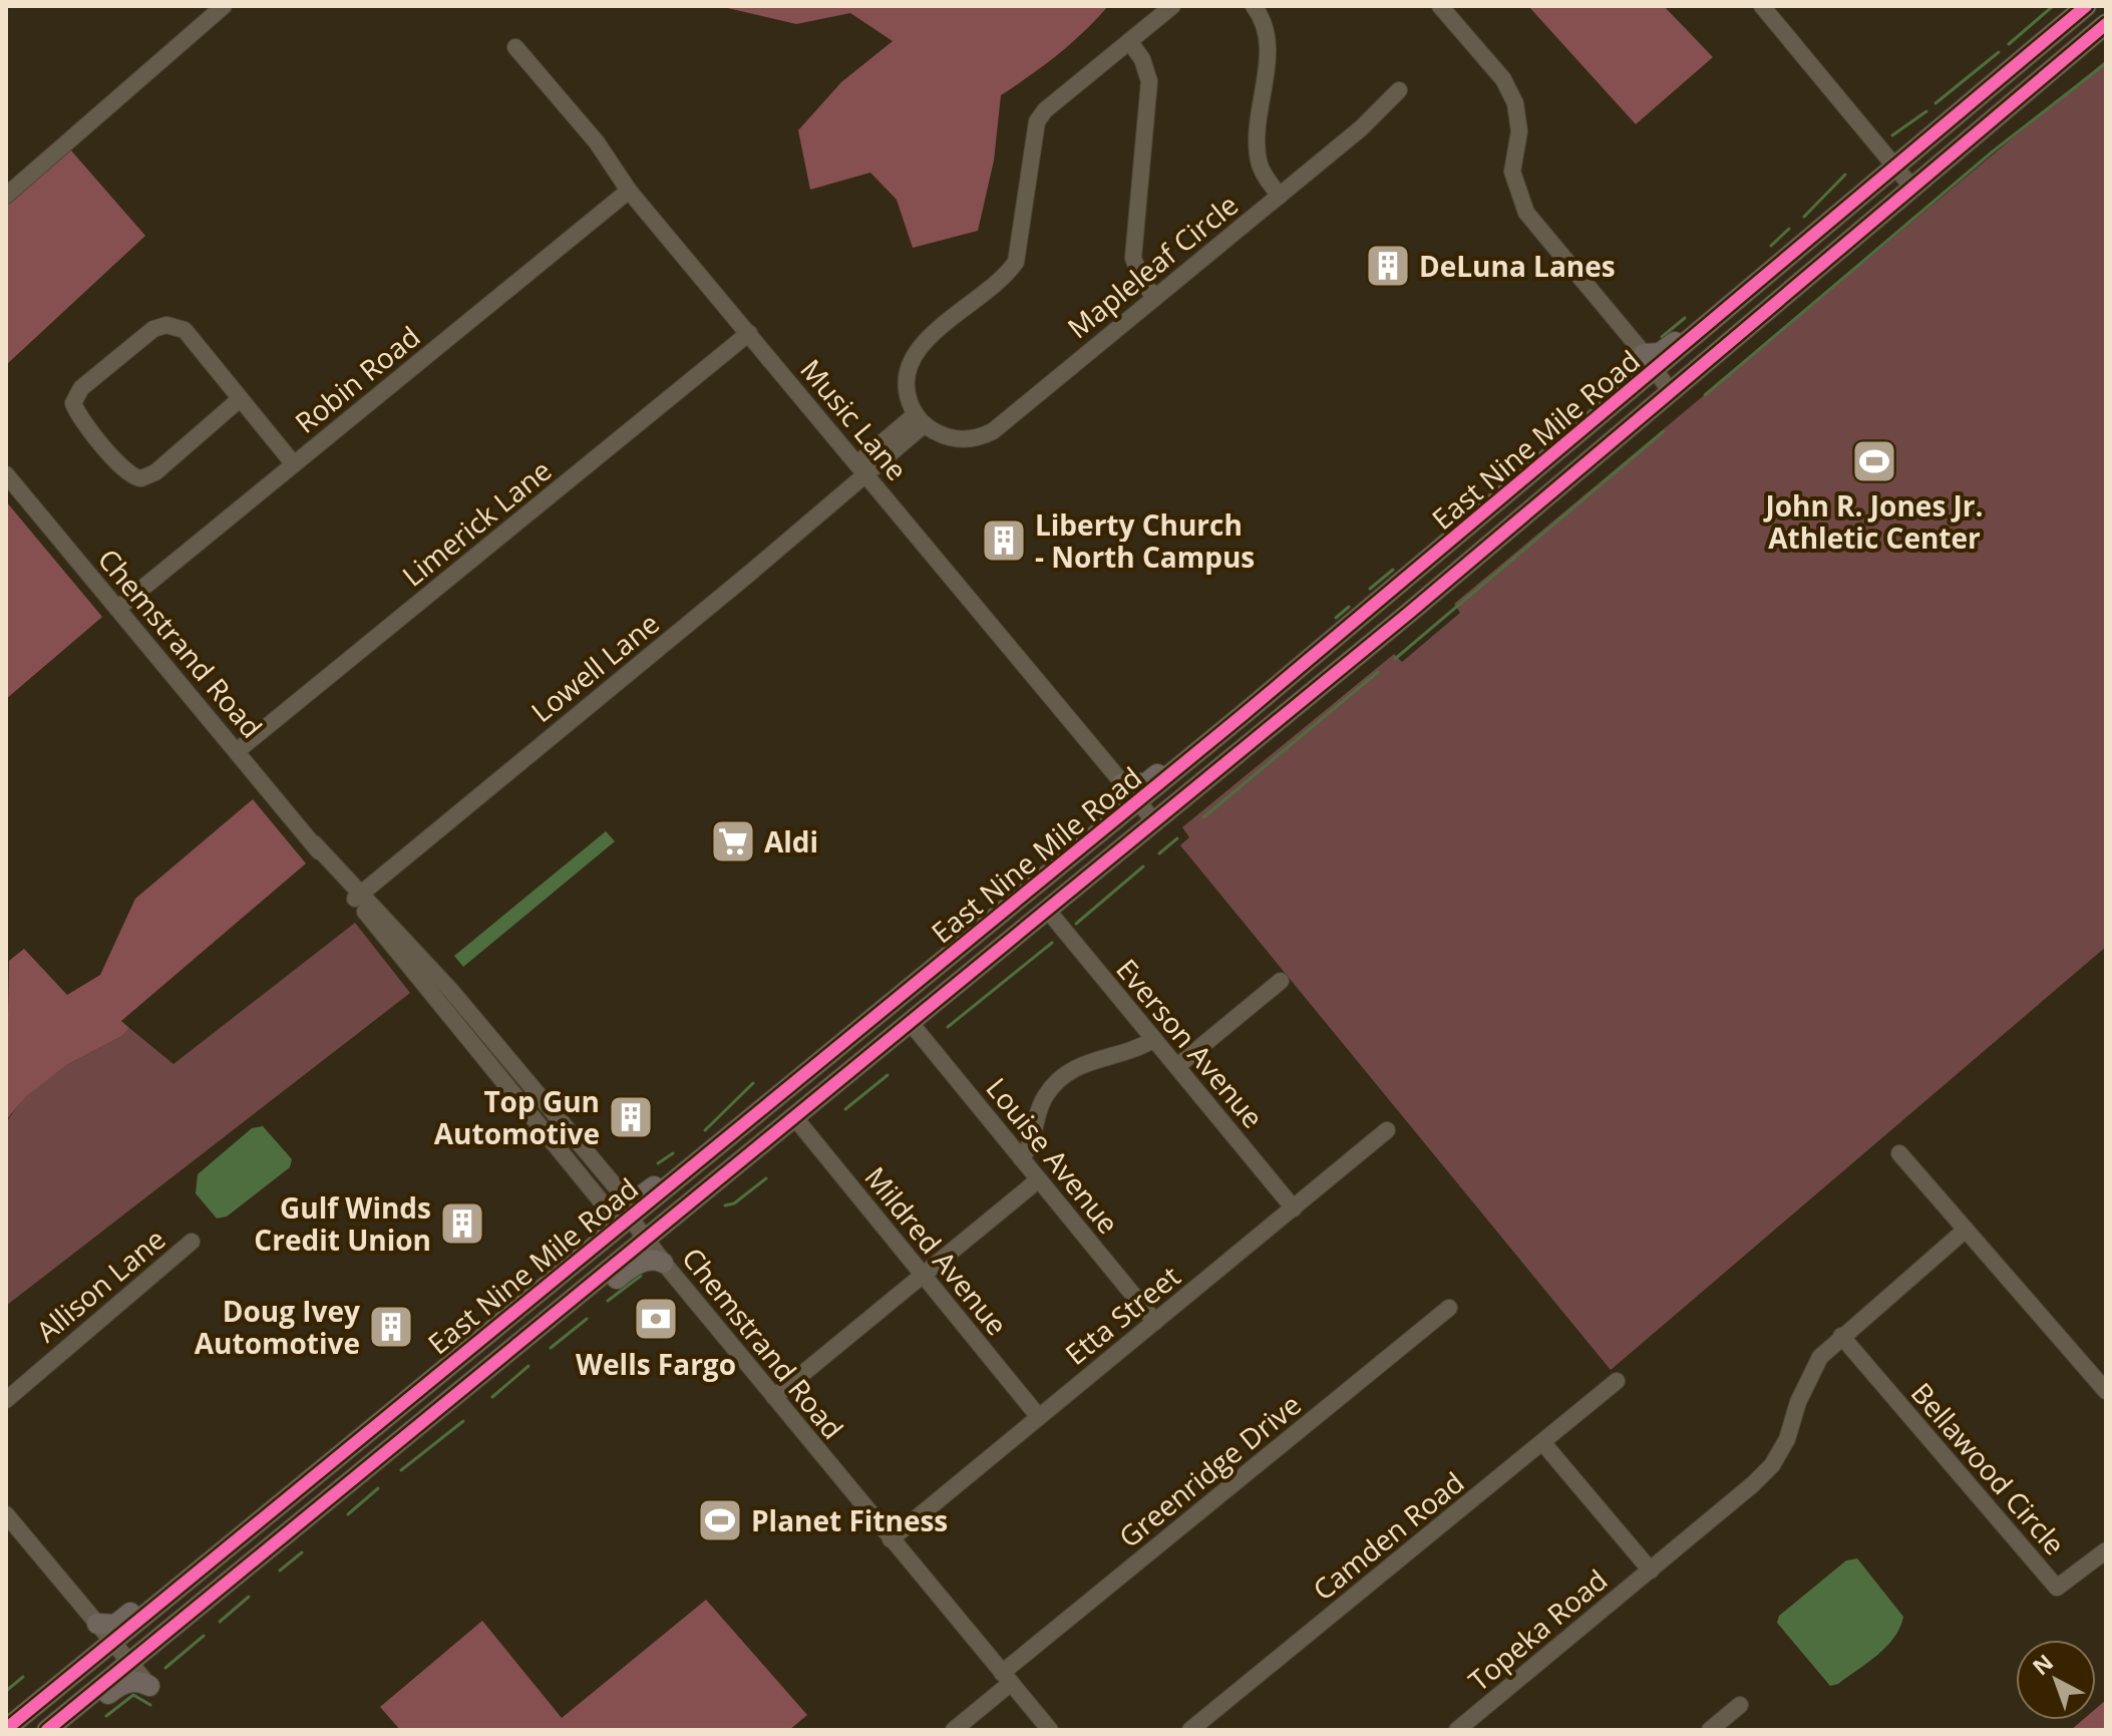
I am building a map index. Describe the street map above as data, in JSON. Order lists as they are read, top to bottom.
{
  "streets": {
    "main road": ["East Nine Mile Road"],
    "street": [
      "Mapleleaf Circle",
      "Robin Road",
      "Music Lane",
      "Limerick Lane",
      "Chemstrand Road",
      "Lowell Lane",
      "Everson Avenue",
      "Louise Avenue",
      "Mildred Avenue",
      "Allison Lane",
      "Etta Street",
      "Bellawood Circle",
      "Greenridge Drive",
      "Camden Road",
      "Topeka Road"
    ]
  },
  "crossings": [
    ["Mapleleaf Circle", "Lowell Lane"],
    ["Robin Road", "Music Lane"],
    ["Robin Road", "Chemstrand Road"],
    ["Music Lane", "East Nine Mile Road"],
    ["Music Lane", "Limerick Lane"],
    ["Music Lane", "Lowell Lane"],
    ["East Nine Mile Road", "Chemstrand Road"],
    ["East Nine Mile Road", "Everson Avenue"],
    ["East Nine Mile Road", "Louise Avenue"],
    ["East Nine Mile Road", "Mildred Avenue"],
    ["Limerick Lane", "Chemstrand Road"],
    ["Chemstrand Road", "Lowell Lane"],
    ["Chemstrand Road", "Etta Street"],
    ["Chemstrand Road", "Greenridge Drive"],
    ["Everson Avenue", "Etta Street"],
    ["Louise Avenue", "Etta Street"],
    ["Mildred Avenue", "Etta Street"],
    ["Bellawood Circle", "Topeka Road"],
    ["Camden Road", "Topeka Road"]
  ],
  "places": {
    "building": [
      "DeLuna Lanes",
      "Liberty Church - North Campus",
      "Top Gun Automotive",
      "Gulf Winds Credit Union",
      "Doug Ivey Automotive"
    ],
    "sports": ["John R. Jones Jr. Athletic Center", "Planet Fitness"],
    "supermarket": ["Aldi"],
    "bank": ["Wells Fargo"]
  },
  "north": "top left"
}
